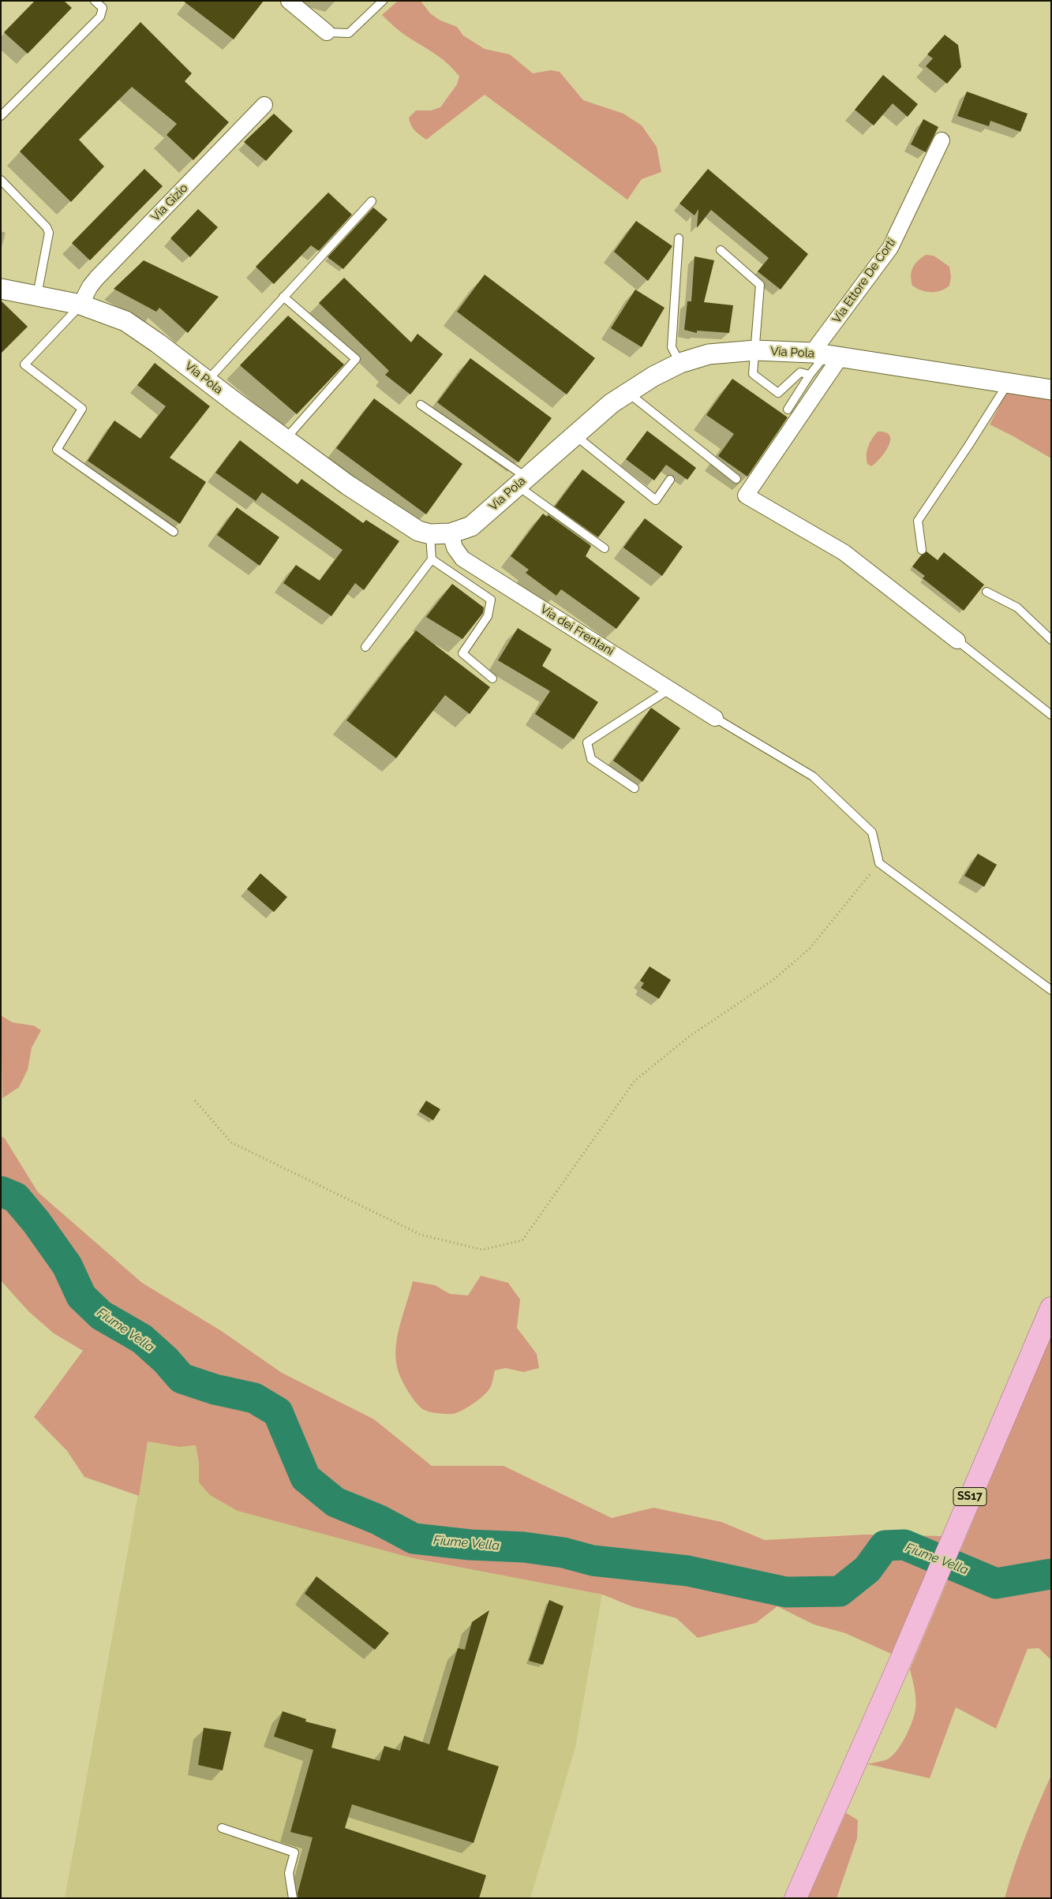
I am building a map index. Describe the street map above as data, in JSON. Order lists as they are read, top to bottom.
{
  "streets": {
    "main road": ["SS17"],
    "street": [
      "Via Gizio",
      "Via Ettore De Corti",
      "Via Pola",
      "Via dei Frentani"
    ]
  },
  "crossings": [
    ["Via Gizio", "Via Pola"],
    ["Via Ettore De Corti", "Via Pola"],
    ["Via Pola", "Via dei Frentani"]
  ],
  "water": ["Fiume Vella"]
}
